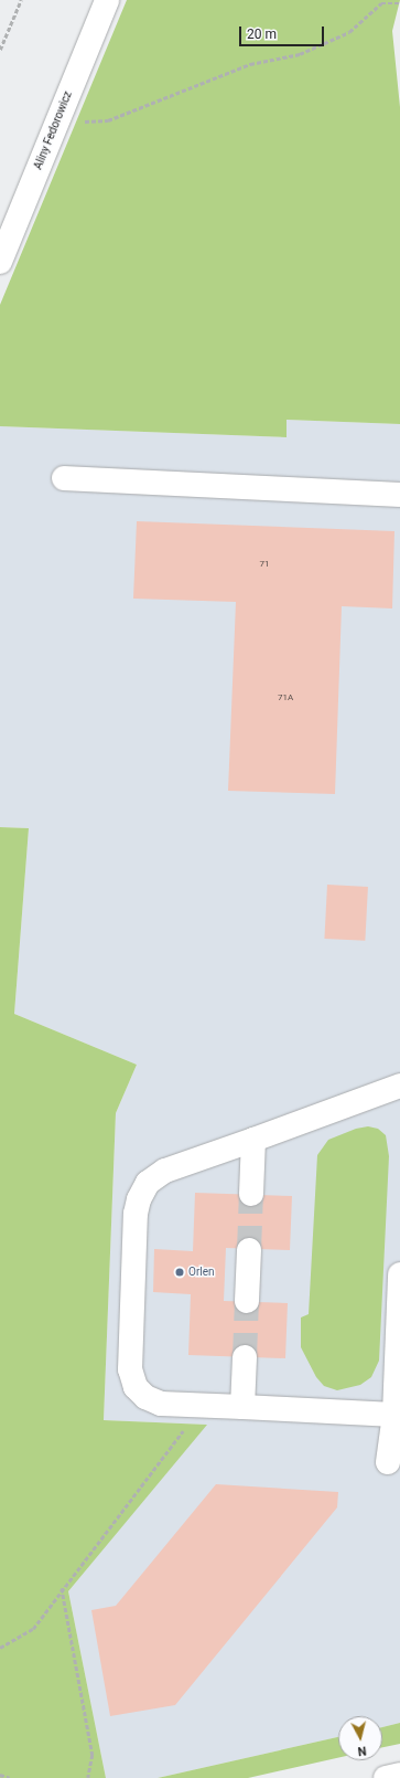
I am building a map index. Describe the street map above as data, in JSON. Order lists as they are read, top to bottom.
{
  "streets": {
    "main road": ["Aliny Fedorowicz"]
  },
  "places": ["Orlen"],
  "house_numbers": ["71", "71A"],
  "scale_bar": "20 m",
  "north": "bottom"
}
